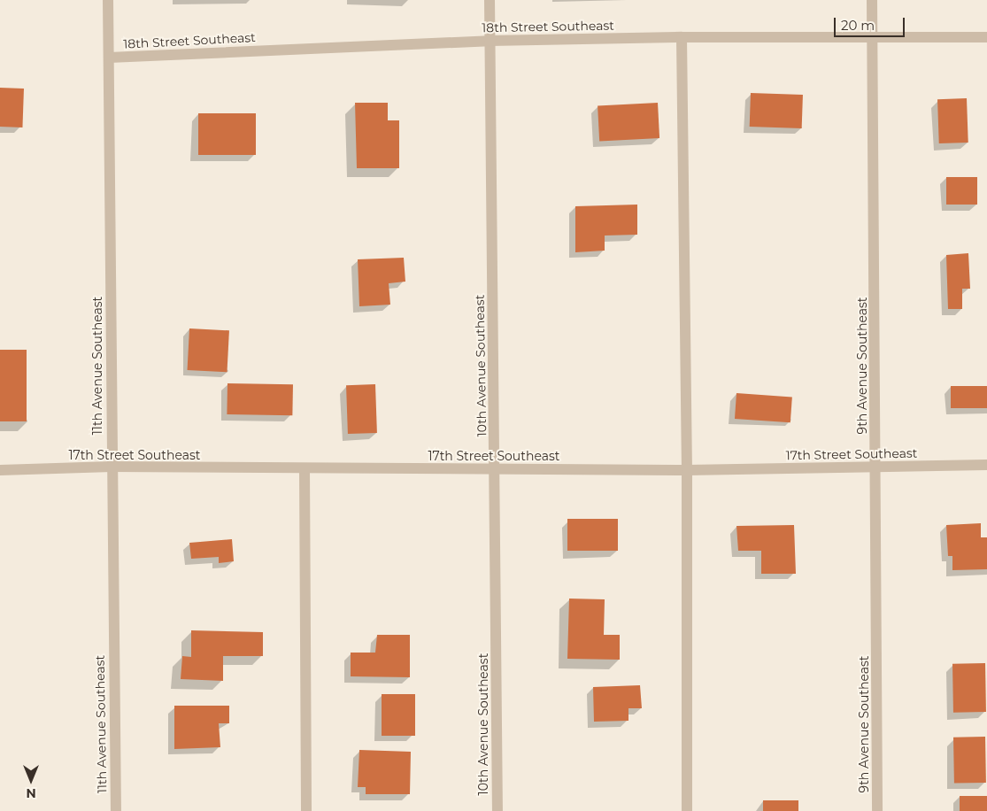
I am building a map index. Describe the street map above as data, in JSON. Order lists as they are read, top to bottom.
{
  "streets": {
    "street": [
      "18th Street Southeast",
      "11th Avenue Southeast",
      "10th Avenue Southeast",
      "9th Avenue Southeast",
      "17th Street Southeast"
    ]
  },
  "crossings": [
    ["18th Street Southeast", "11th Avenue Southeast"],
    ["18th Street Southeast", "10th Avenue Southeast"],
    ["18th Street Southeast", "9th Avenue Southeast"],
    ["11th Avenue Southeast", "17th Street Southeast"],
    ["10th Avenue Southeast", "17th Street Southeast"],
    ["9th Avenue Southeast", "17th Street Southeast"]
  ],
  "scale_bar": "20 m",
  "north": "bottom"
}
